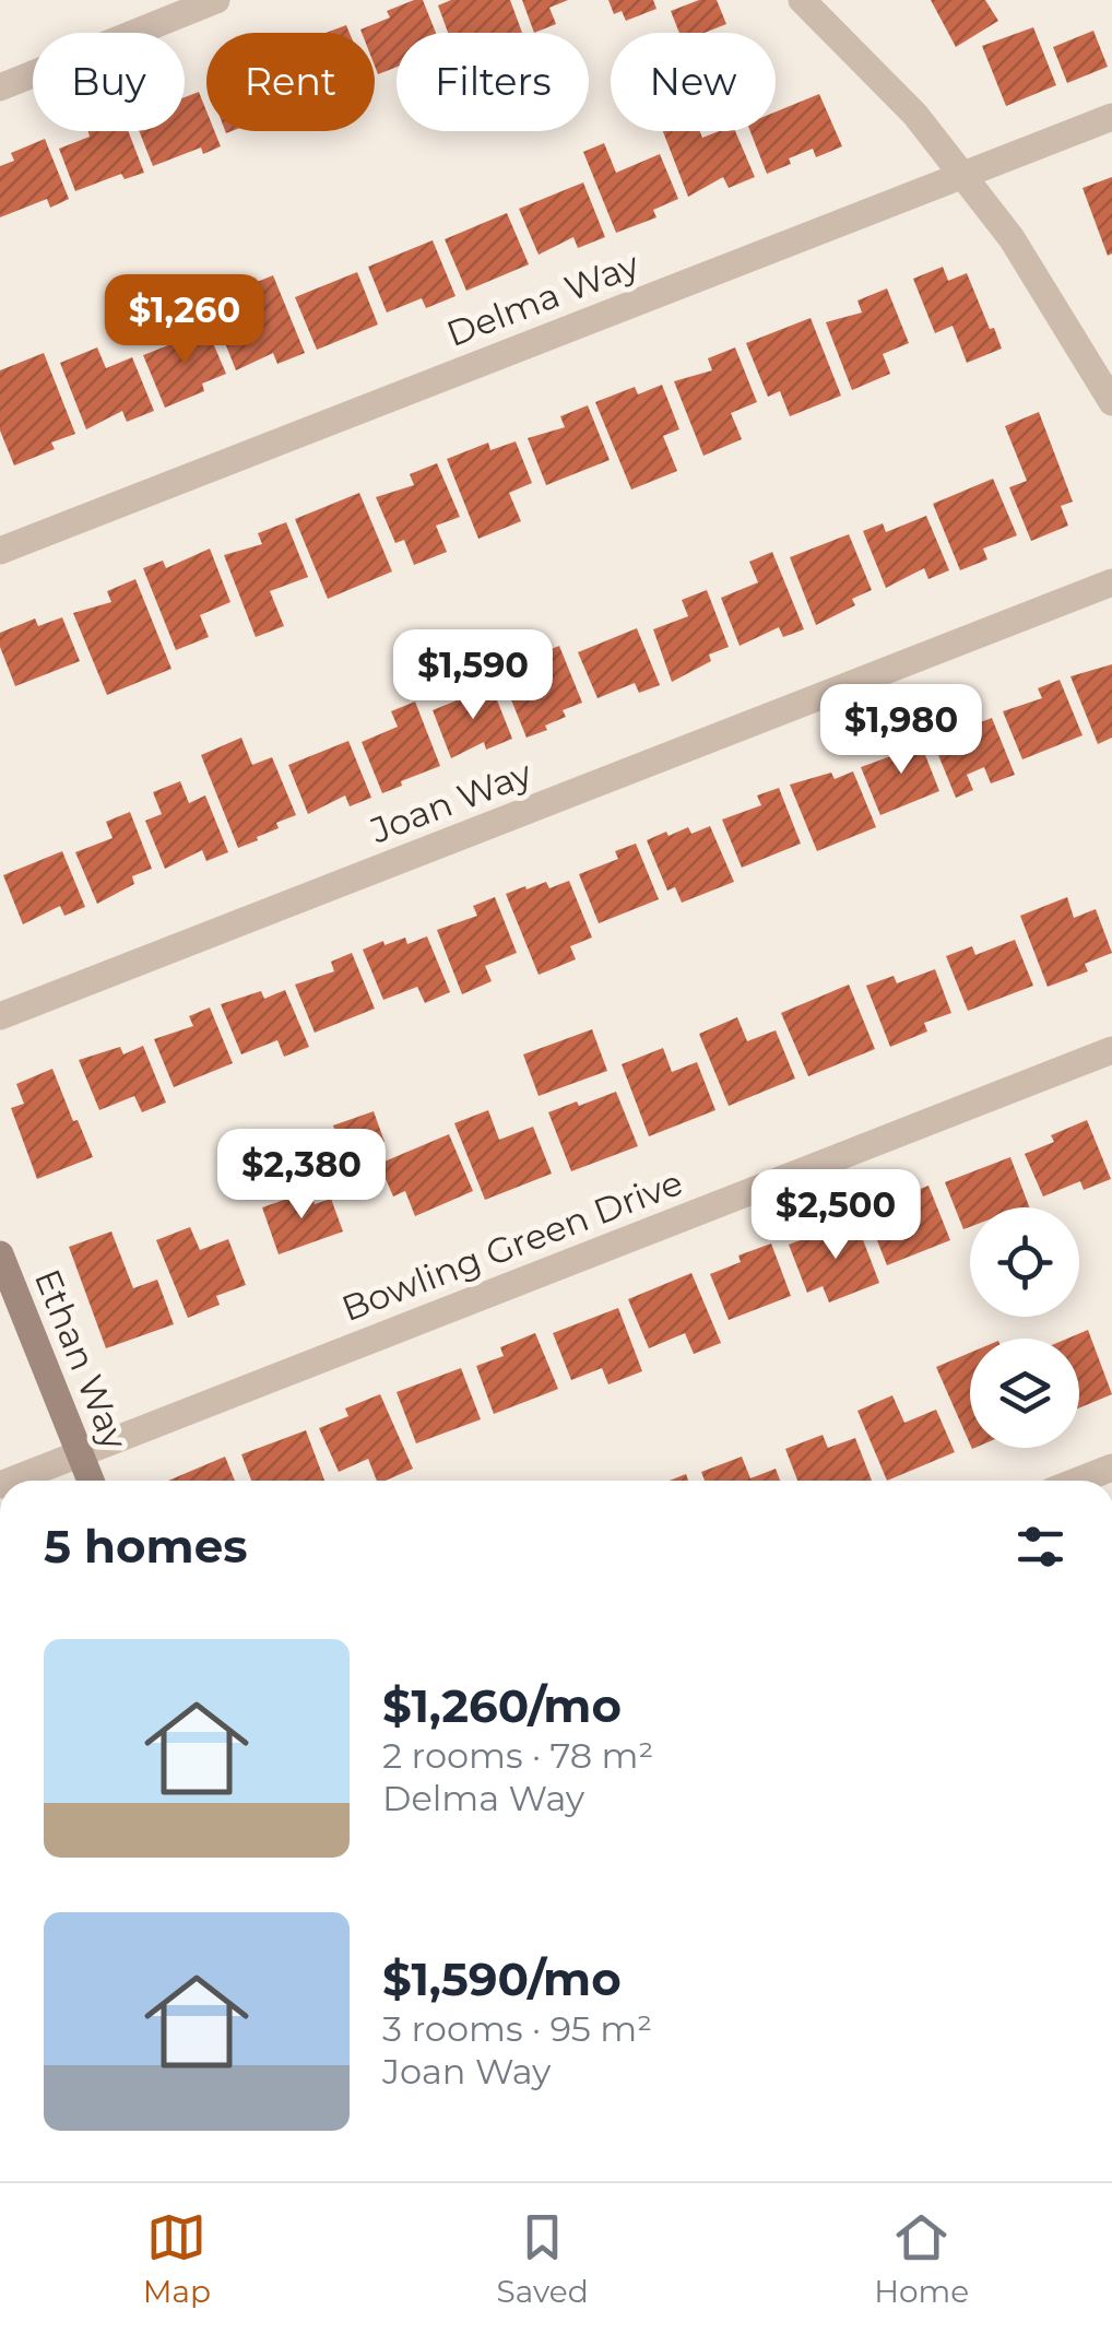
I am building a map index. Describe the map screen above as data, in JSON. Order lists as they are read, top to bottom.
{
  "streets": {
    "street": [
      "Delma Way",
      "Joan Way",
      "Bowling Green Drive",
      "Ethan Way"
    ]
  },
  "crossings": [
    ["Bowling Green Drive", "Ethan Way"]
  ],
  "page": {
    "chip": [
      "Buy",
      "Rent",
      "Filters",
      "New"
    ],
    "price": [
      "$1,260",
      "$1,590",
      "$1,980",
      "$2,380",
      "$2,500"
    ],
    "heading": "5 homes",
    "list": [
      {
        "name": "$1,260/mo",
        "note": "2 rooms · 78 m² · Delma Way"
      },
      {
        "name": "$1,590/mo",
        "note": "3 rooms · 95 m² · Joan Way"
      }
    ],
    "tabs": ["Map", "Saved", "Home"]
  }
}
